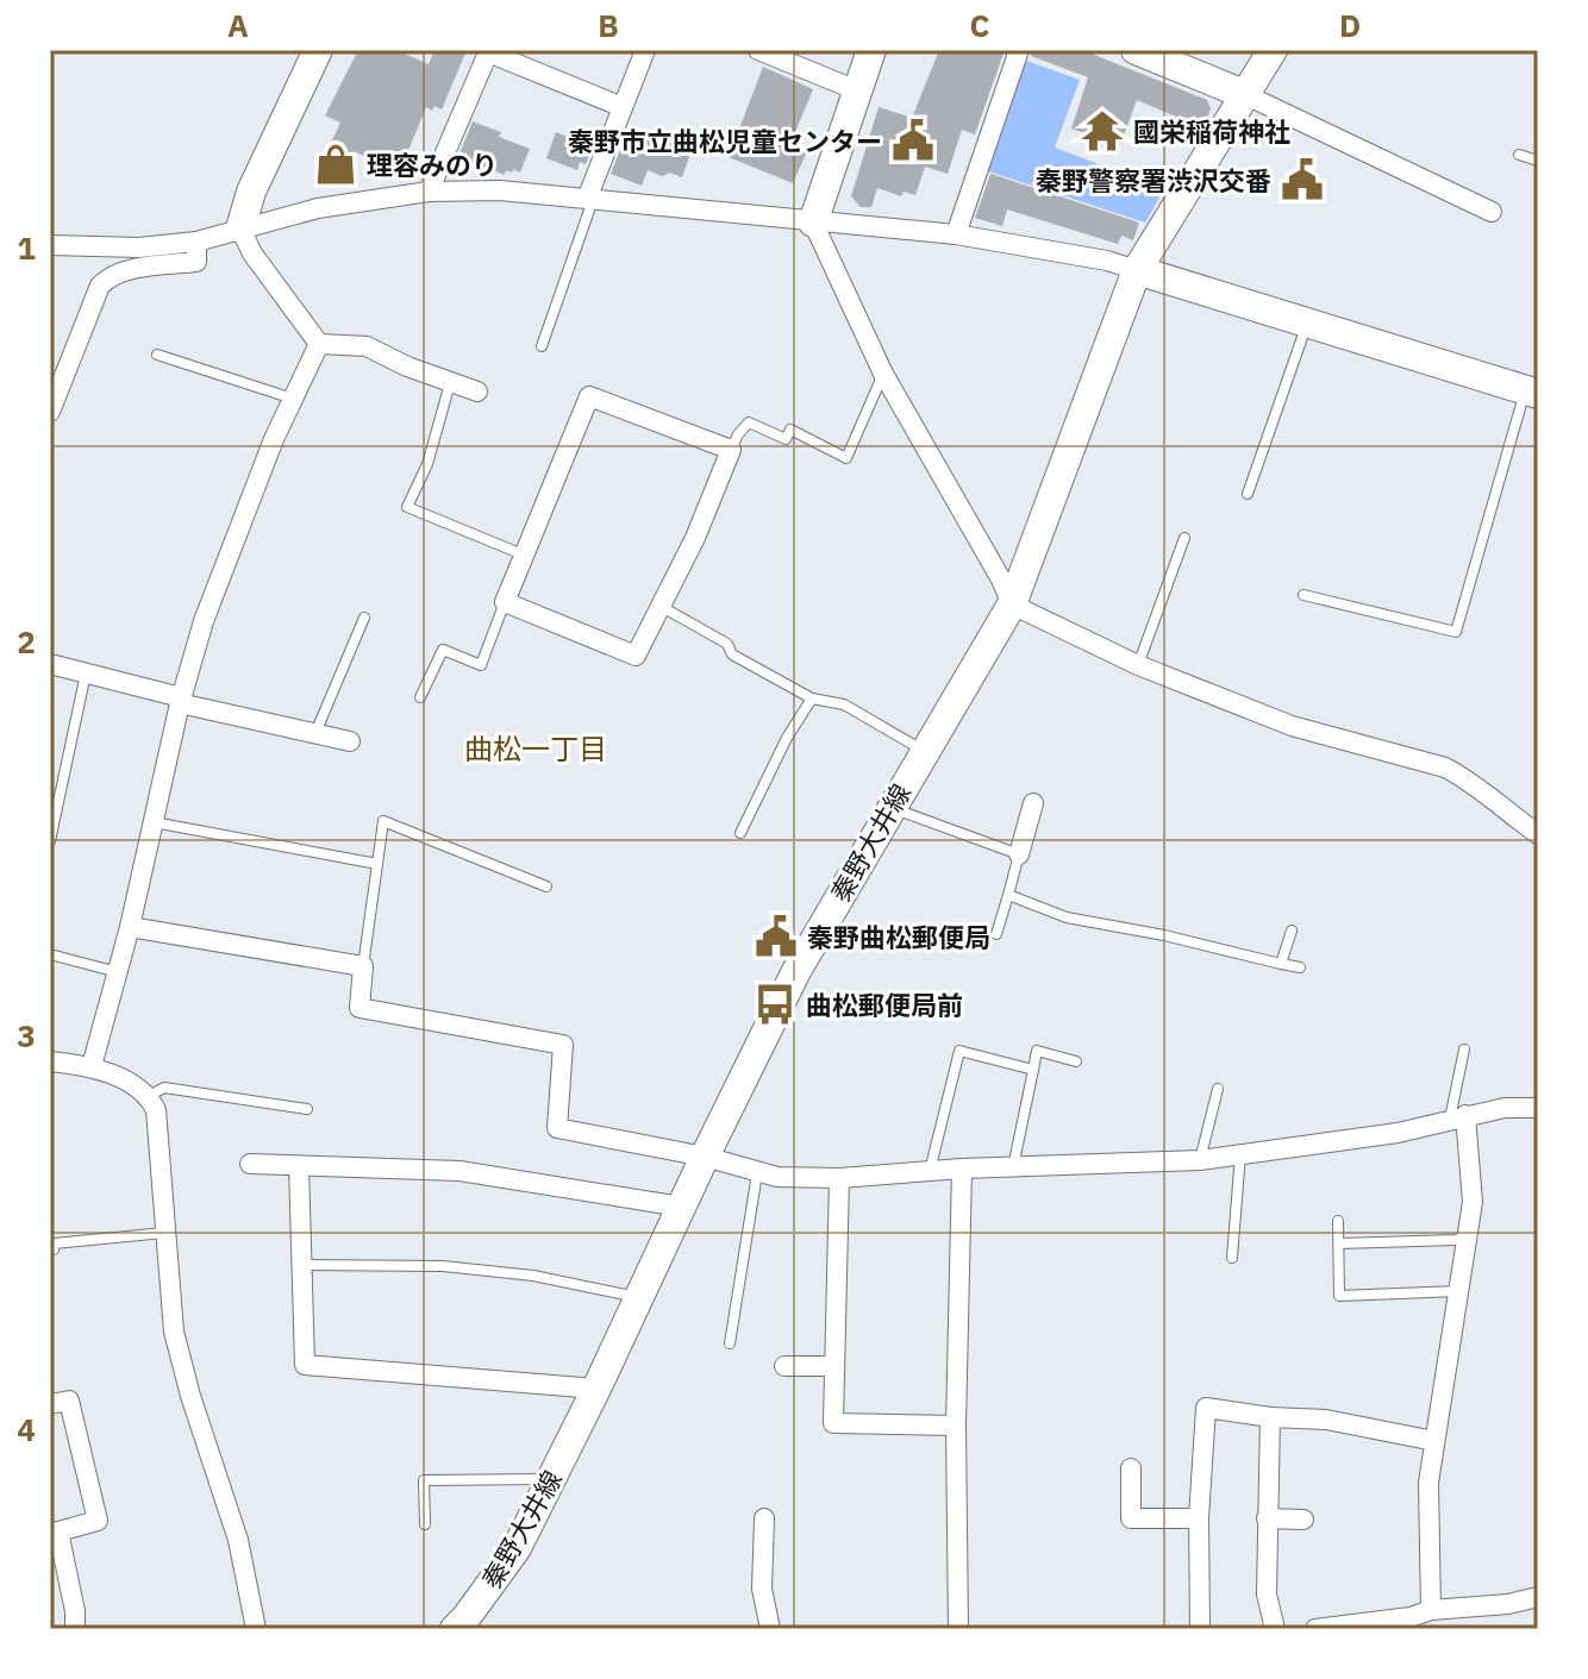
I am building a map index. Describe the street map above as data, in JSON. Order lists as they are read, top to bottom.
{
  "streets": {
    "main road": ["秦野大井線"]
  },
  "districts": ["曲松一丁目"],
  "places": {
    "temple": ["國栄稲荷神社"],
    "public building": ["秦野市立曲松児童センター", "秦野警察署渋沢交番", "秦野曲松郵便局"],
    "shop": ["理容みのり"],
    "bus stop": ["曲松郵便局前"]
  },
  "grid": {
    "columns": [
      "A",
      "B",
      "C",
      "D"
    ],
    "rows": [
      "1",
      "2",
      "3",
      "4"
    ]
  }
}
